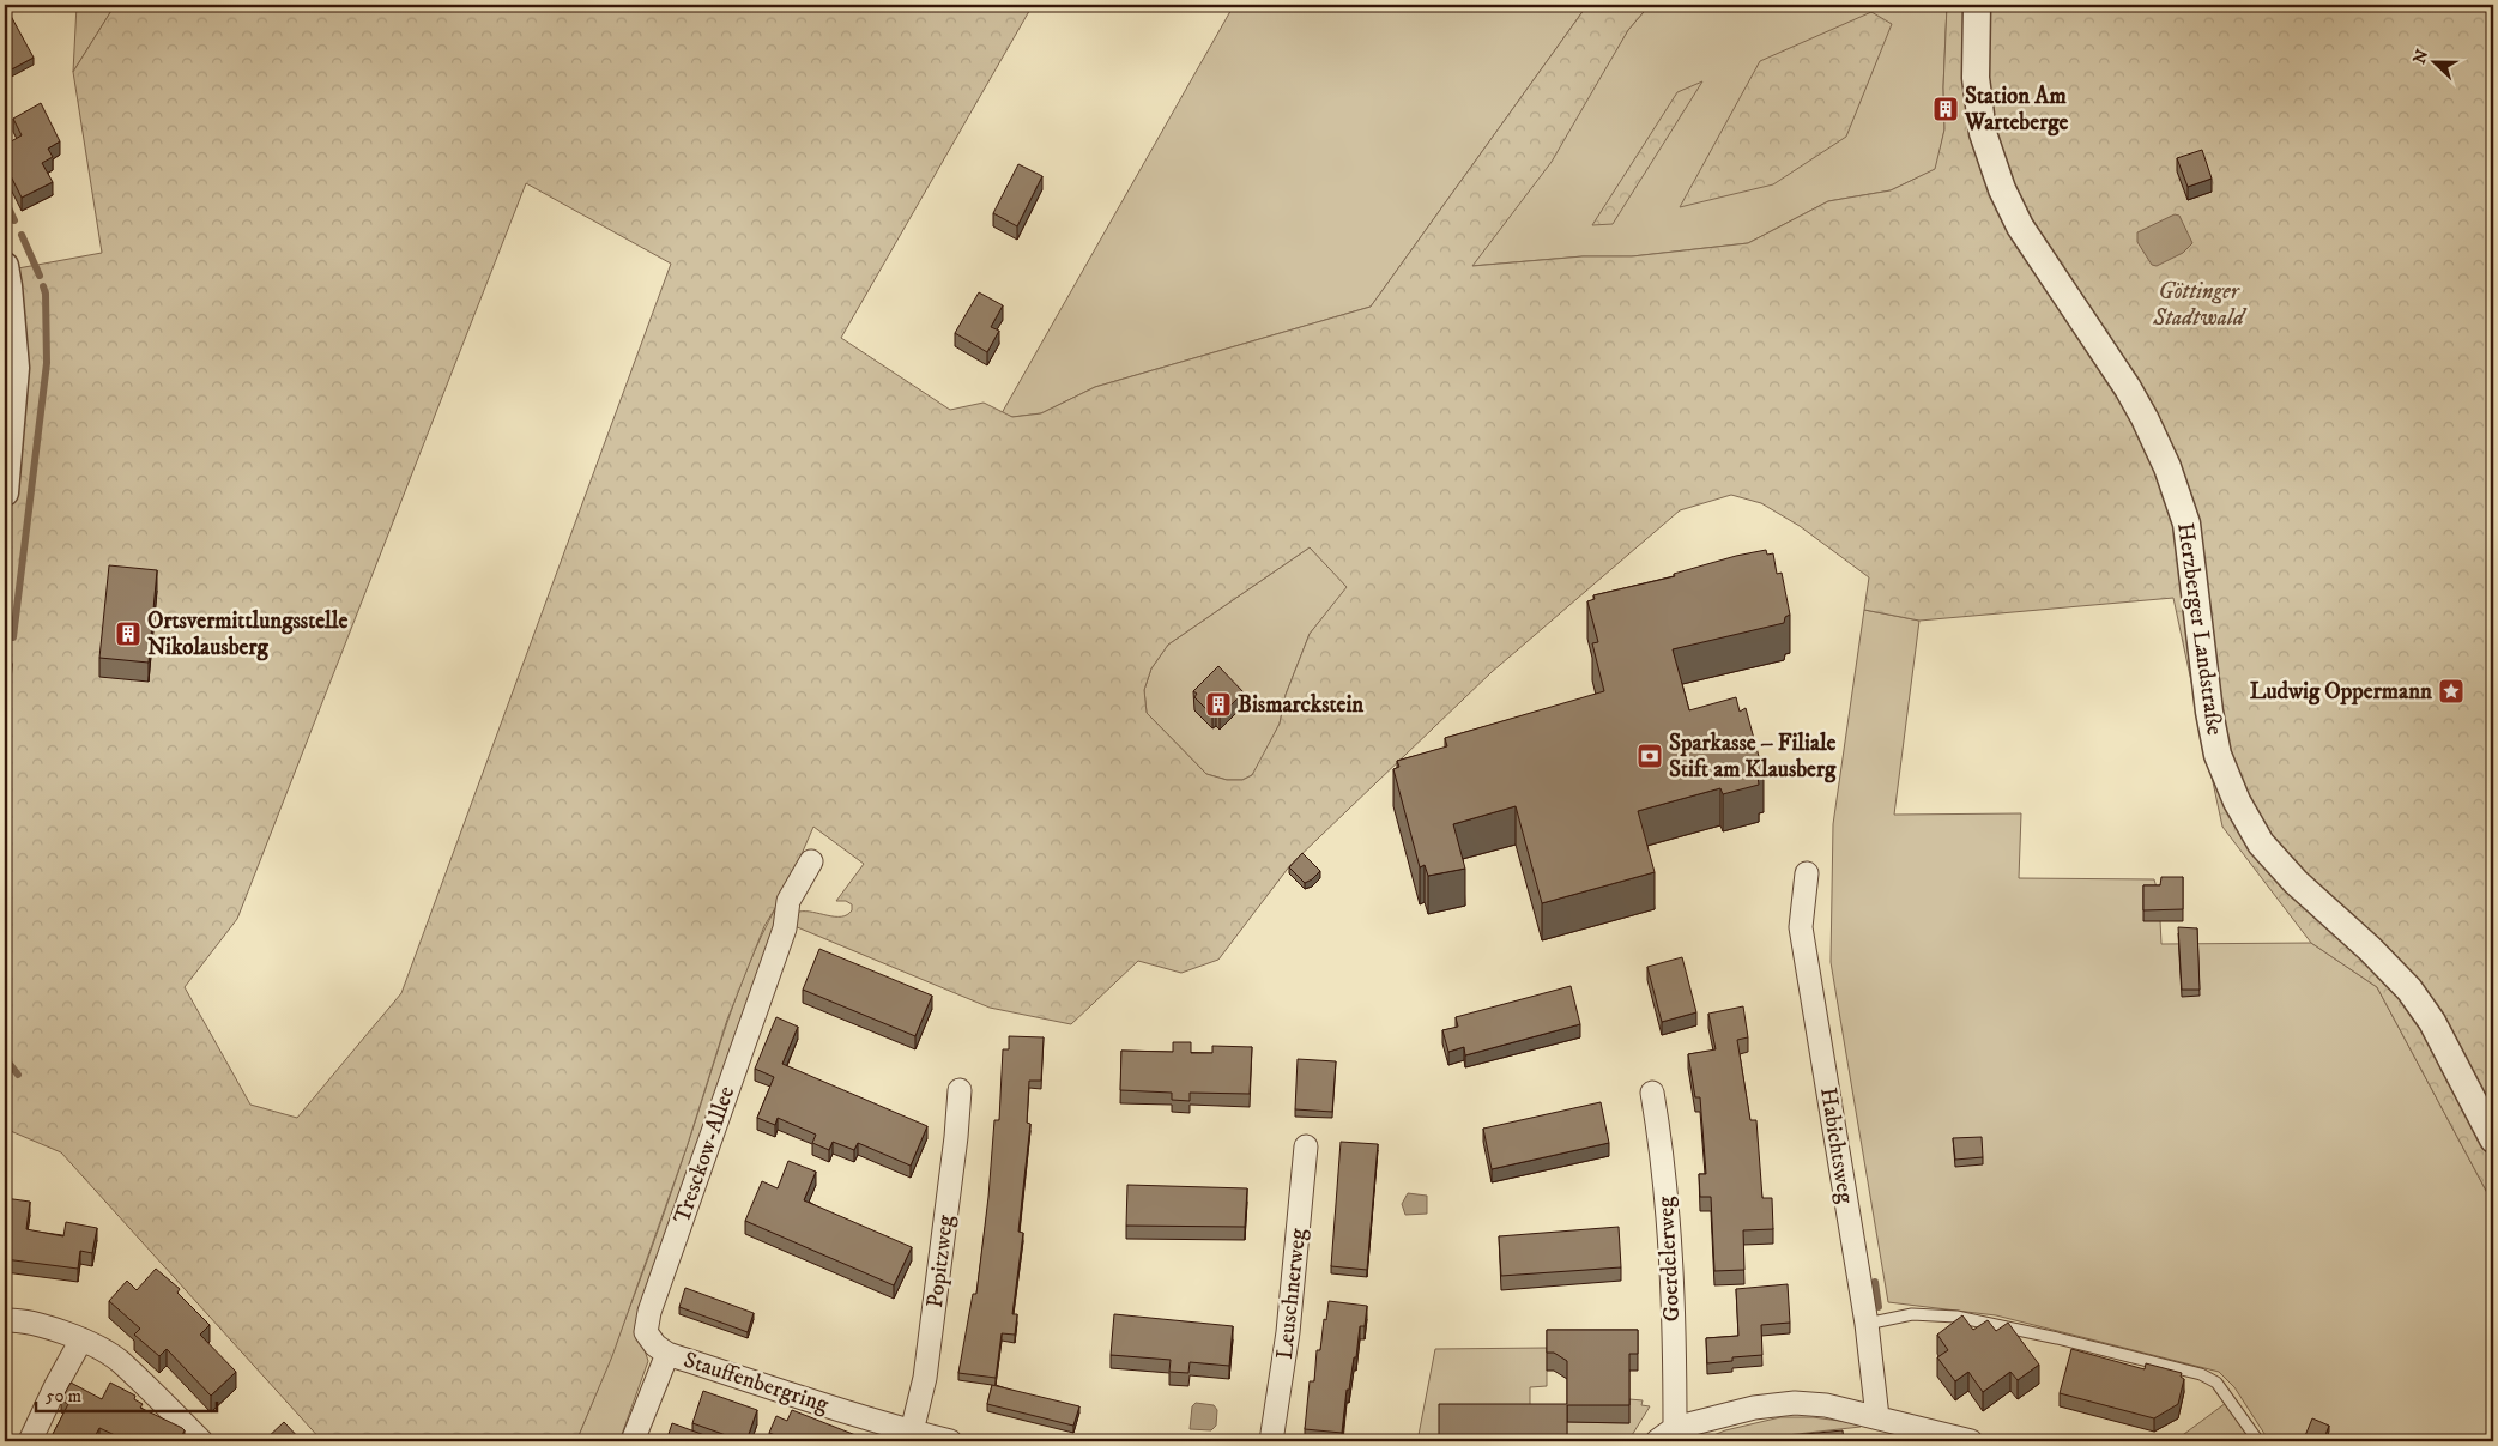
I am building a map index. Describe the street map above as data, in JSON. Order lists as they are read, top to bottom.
{
  "streets": {
    "street": [
      "Herzberger Landstraße",
      "Habichtsweg",
      "Tresckow-Allee",
      "Goerdelerweg",
      "Popitzweg",
      "Leuschnerweg",
      "Stauffenbergring"
    ]
  },
  "crossings": [
    ["Tresckow-Allee", "Stauffenbergring"],
    ["Popitzweg", "Stauffenbergring"]
  ],
  "parks": ["Göttinger Stadtwald"],
  "places": {
    "building": ["Station Am Warteberge", "Ortsvermittlungsstelle Nikolausberg", "Bismarckstein"],
    "place": ["Ludwig Oppermann"],
    "bank": ["Sparkasse – Filiale Stift am Klausberg"]
  },
  "scale_bar": "50 m",
  "north": "left"
}
